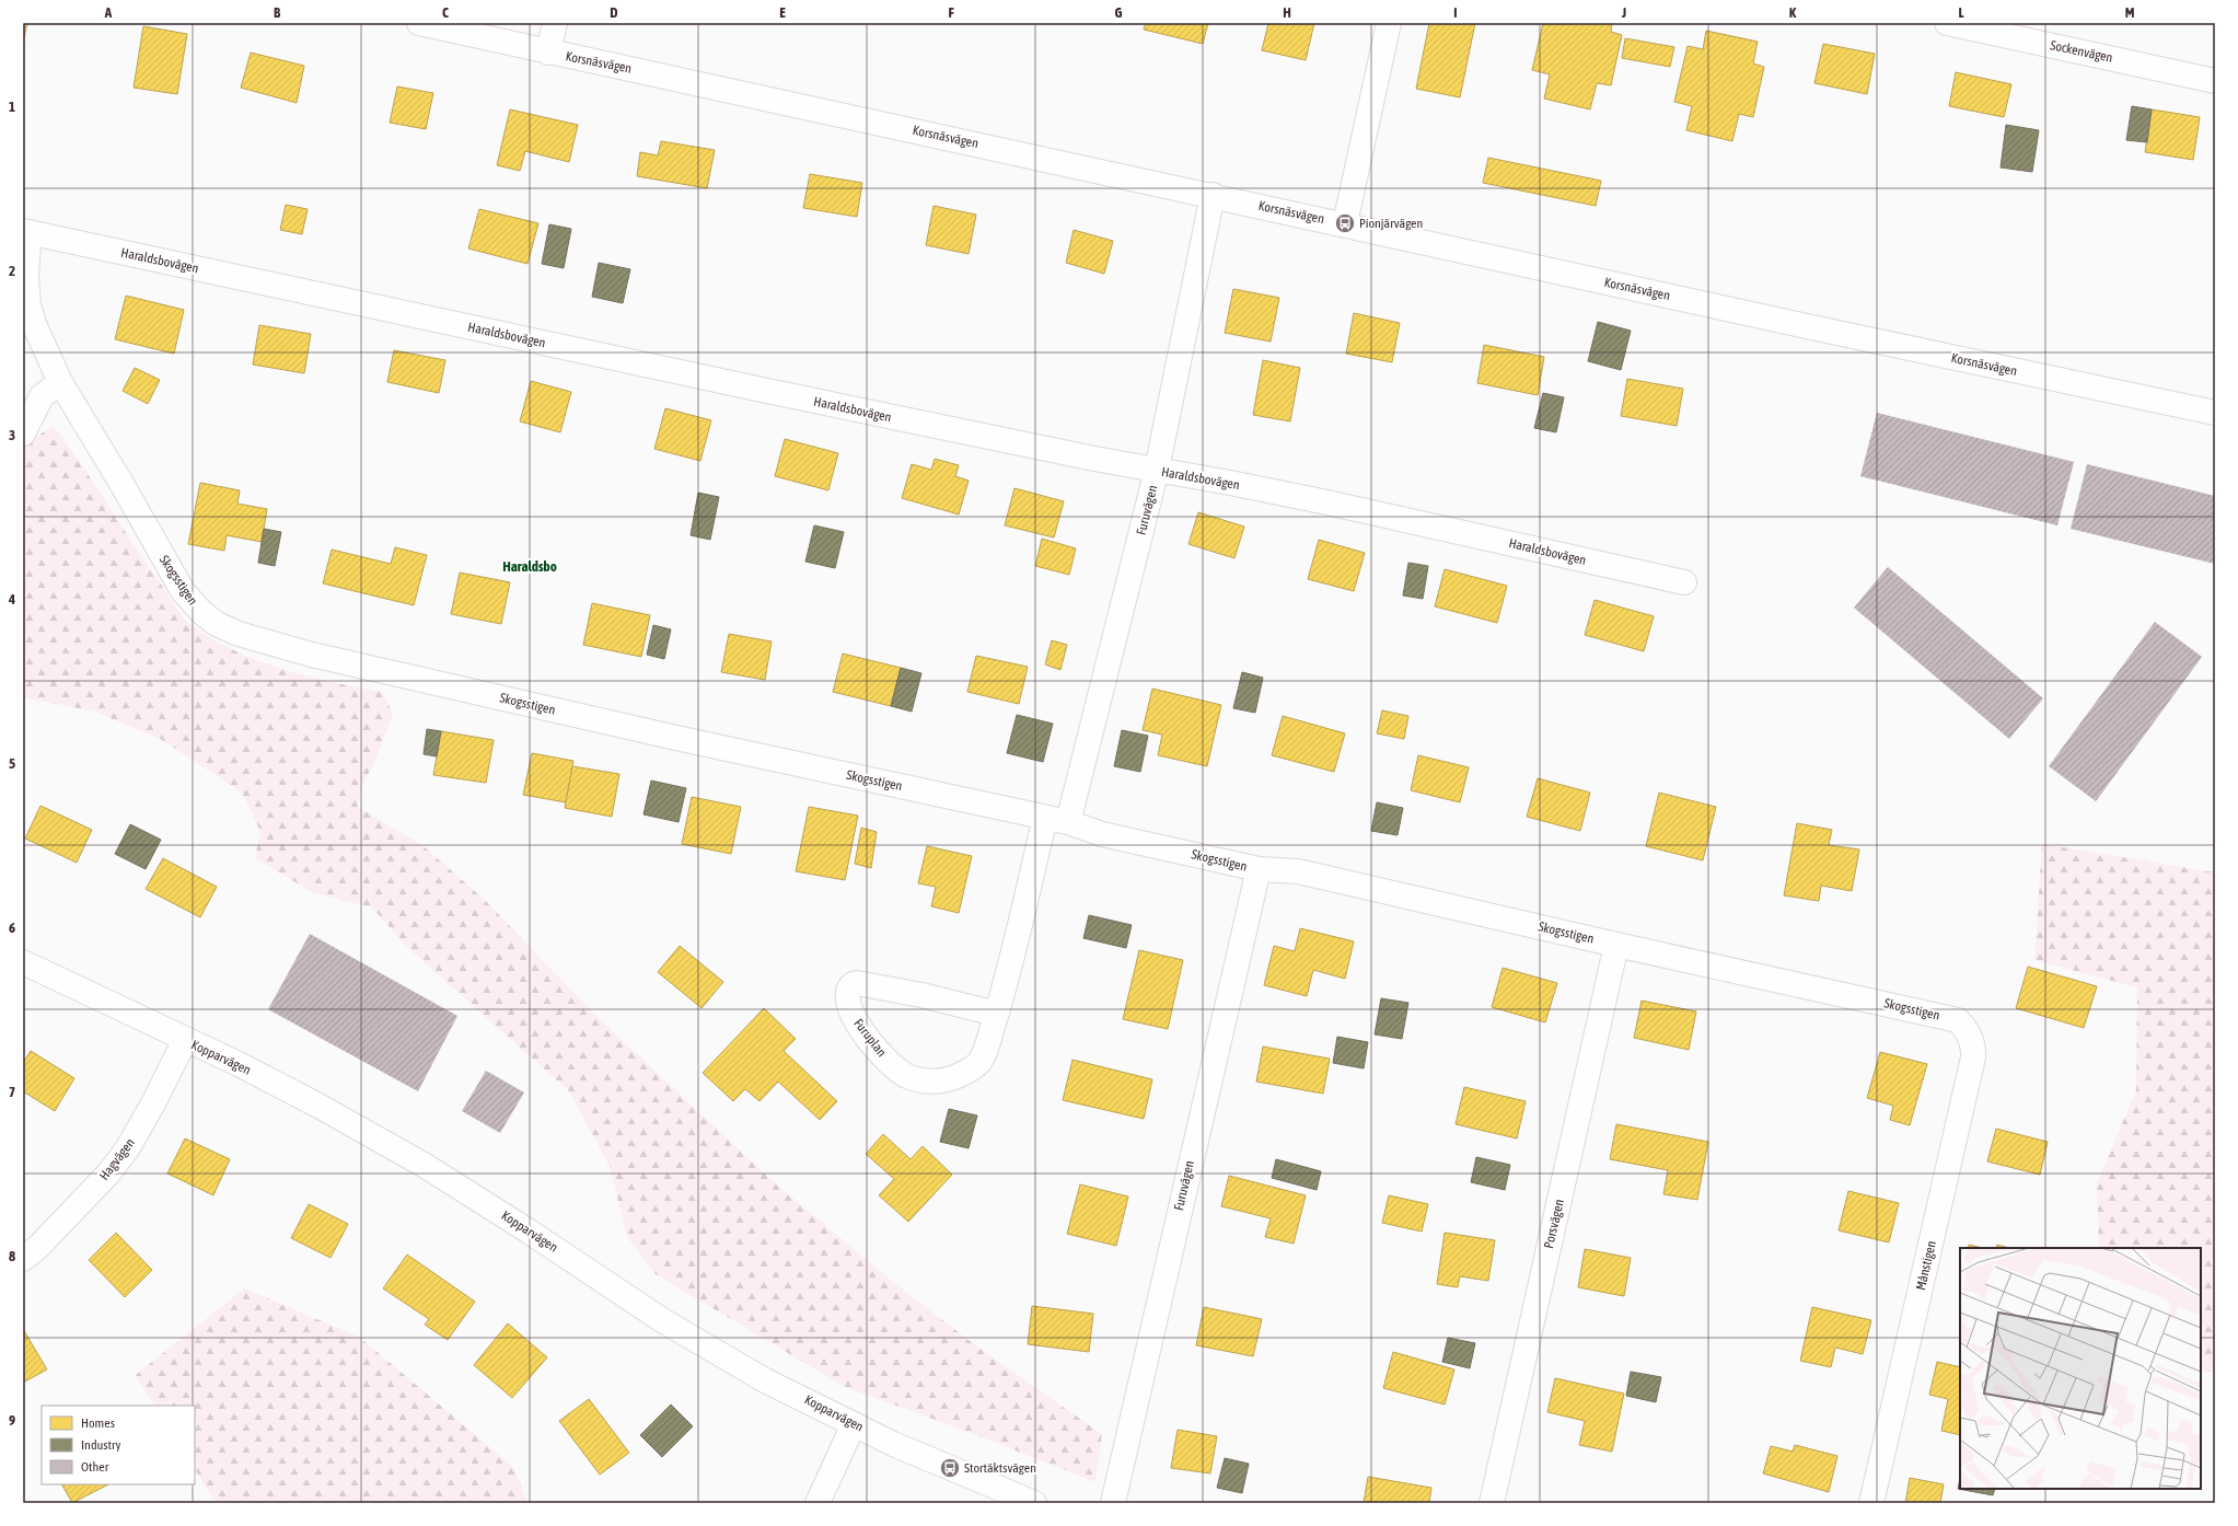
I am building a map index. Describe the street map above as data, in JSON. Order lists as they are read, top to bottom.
{
  "streets": {
    "street": [
      "Sockenvägen",
      "Korsnäsvägen",
      "Haraldsbovägen",
      "Furuvägen",
      "Skogsstigen",
      "Furuplan",
      "Kopparvägen",
      "Hagvägen",
      "Porsvägen",
      "Månstigen"
    ]
  },
  "crossings": [
    ["Korsnäsvägen", "Furuvägen"],
    ["Haraldsbovägen", "Furuvägen"],
    ["Haraldsbovägen", "Skogsstigen"],
    ["Furuvägen", "Skogsstigen"],
    ["Skogsstigen", "Furuplan"],
    ["Skogsstigen", "Porsvägen"],
    ["Skogsstigen", "Månstigen"],
    ["Kopparvägen", "Hagvägen"]
  ],
  "districts": ["Haraldsbo"],
  "places": {
    "bus stop": ["Pionjärvägen", "Stortäktsvägen"]
  },
  "legend": ["Homes", "Industry", "Other"],
  "grid": {
    "columns": [
      "A",
      "B",
      "C",
      "D",
      "E",
      "F",
      "G",
      "H",
      "I",
      "J",
      "K",
      "L",
      "M"
    ],
    "rows": [
      "1",
      "2",
      "3",
      "4",
      "5",
      "6",
      "7",
      "8",
      "9"
    ]
  }
}
